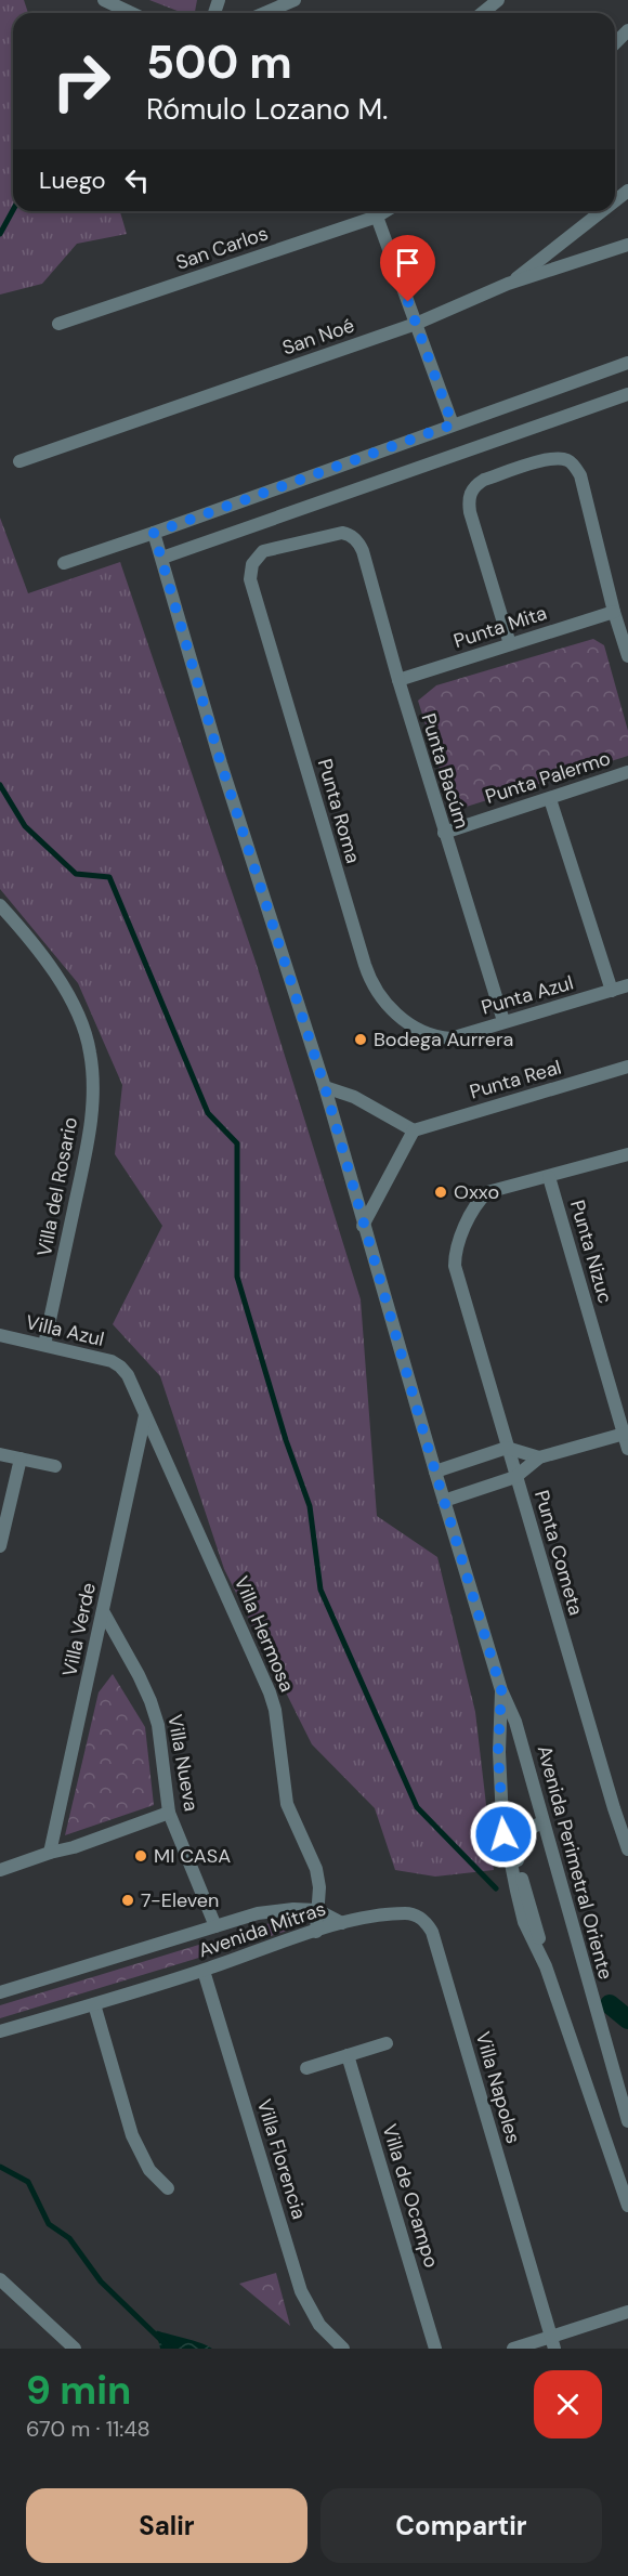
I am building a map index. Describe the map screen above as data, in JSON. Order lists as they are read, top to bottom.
{
  "streets": {
    "street": [
      "San Carlos",
      "San Noé",
      "Punta Mita",
      "Punta Bacúm",
      "Punta Palermo",
      "Punta Roma",
      "Punta Azul",
      "Punta Real",
      "Villa del Rosario",
      "Punta Nizuc",
      "Villa Azul",
      "Punta Cometa",
      "Villa Verde",
      "Villa Hermosa",
      "Villa Nueva",
      "Avenida Perimetral Oriente",
      "Avenida Mitras",
      "Villa Napoles",
      "Villa Florencia",
      "Villa de Ocampo"
    ]
  },
  "crossings": [
    ["Punta Mita", "Punta Bacúm"],
    ["Punta Bacúm", "Punta Palermo"],
    ["Punta Bacúm", "Punta Roma"],
    ["Punta Bacúm", "Punta Azul"],
    ["Punta Roma", "Punta Azul"],
    ["Villa del Rosario", "Villa Azul"],
    ["Punta Nizuc", "Punta Cometa"],
    ["Villa Azul", "Villa Hermosa"],
    ["Villa Verde", "Villa Hermosa"],
    ["Villa Verde", "Villa Nueva"],
    ["Villa Hermosa", "Avenida Mitras"],
    ["Villa Nueva", "Avenida Mitras"],
    ["Avenida Mitras", "Villa Napoles"],
    ["Avenida Mitras", "Villa Florencia"]
  ],
  "places": [
    "Bodega Aurrera",
    "Oxxo",
    "MI CASA",
    "7-Eleven"
  ],
  "page": {
    "turn": ["500 m", "Rómulo Lozano M."],
    "then": "Luego",
    "heading": ["9 min", "670 m · 11:48"],
    "buttons": ["Salir", "Compartir"]
  }
}
